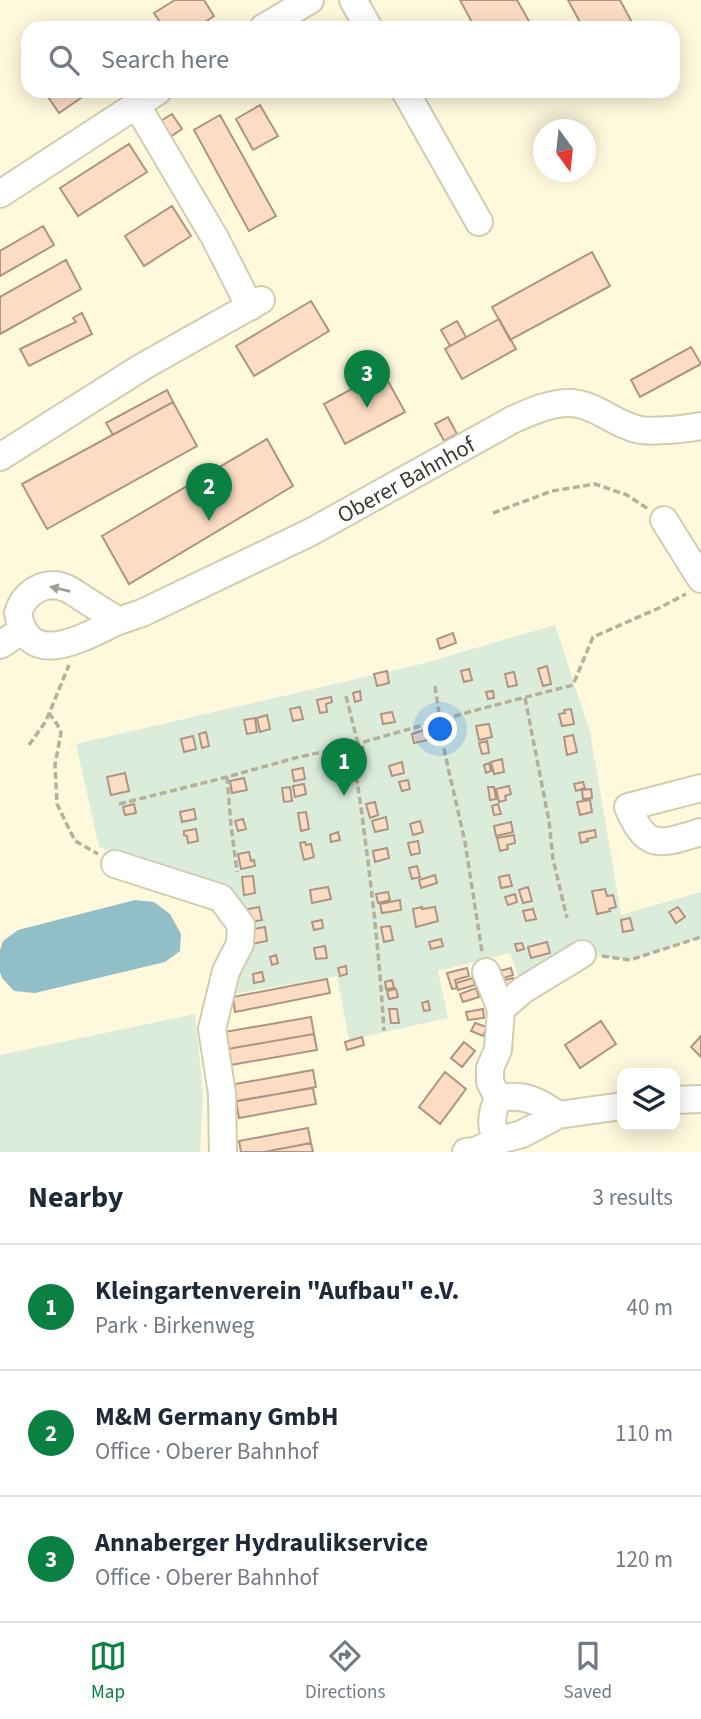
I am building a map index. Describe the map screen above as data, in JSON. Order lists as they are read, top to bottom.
{
  "streets": {
    "street": ["Oberer Bahnhof"]
  },
  "north": "bottom",
  "page": {
    "search": "Search here",
    "pins": ["3", "2", "1"],
    "heading": ["Nearby", "3 results"],
    "list": [
      {
        "mark": "1",
        "name": "Kleingartenverein \"Aufbau\" e.V.",
        "note": "Park · Birkenweg",
        "value": "40 m"
      },
      {
        "mark": "2",
        "name": "M&M Germany GmbH",
        "note": "Office · Oberer Bahnhof",
        "value": "110 m"
      },
      {
        "mark": "3",
        "name": "Annaberger Hydraulikservice",
        "note": "Office · Oberer Bahnhof",
        "value": "120 m"
      }
    ],
    "nav": ["Map", "Directions", "Saved"]
  }
}
